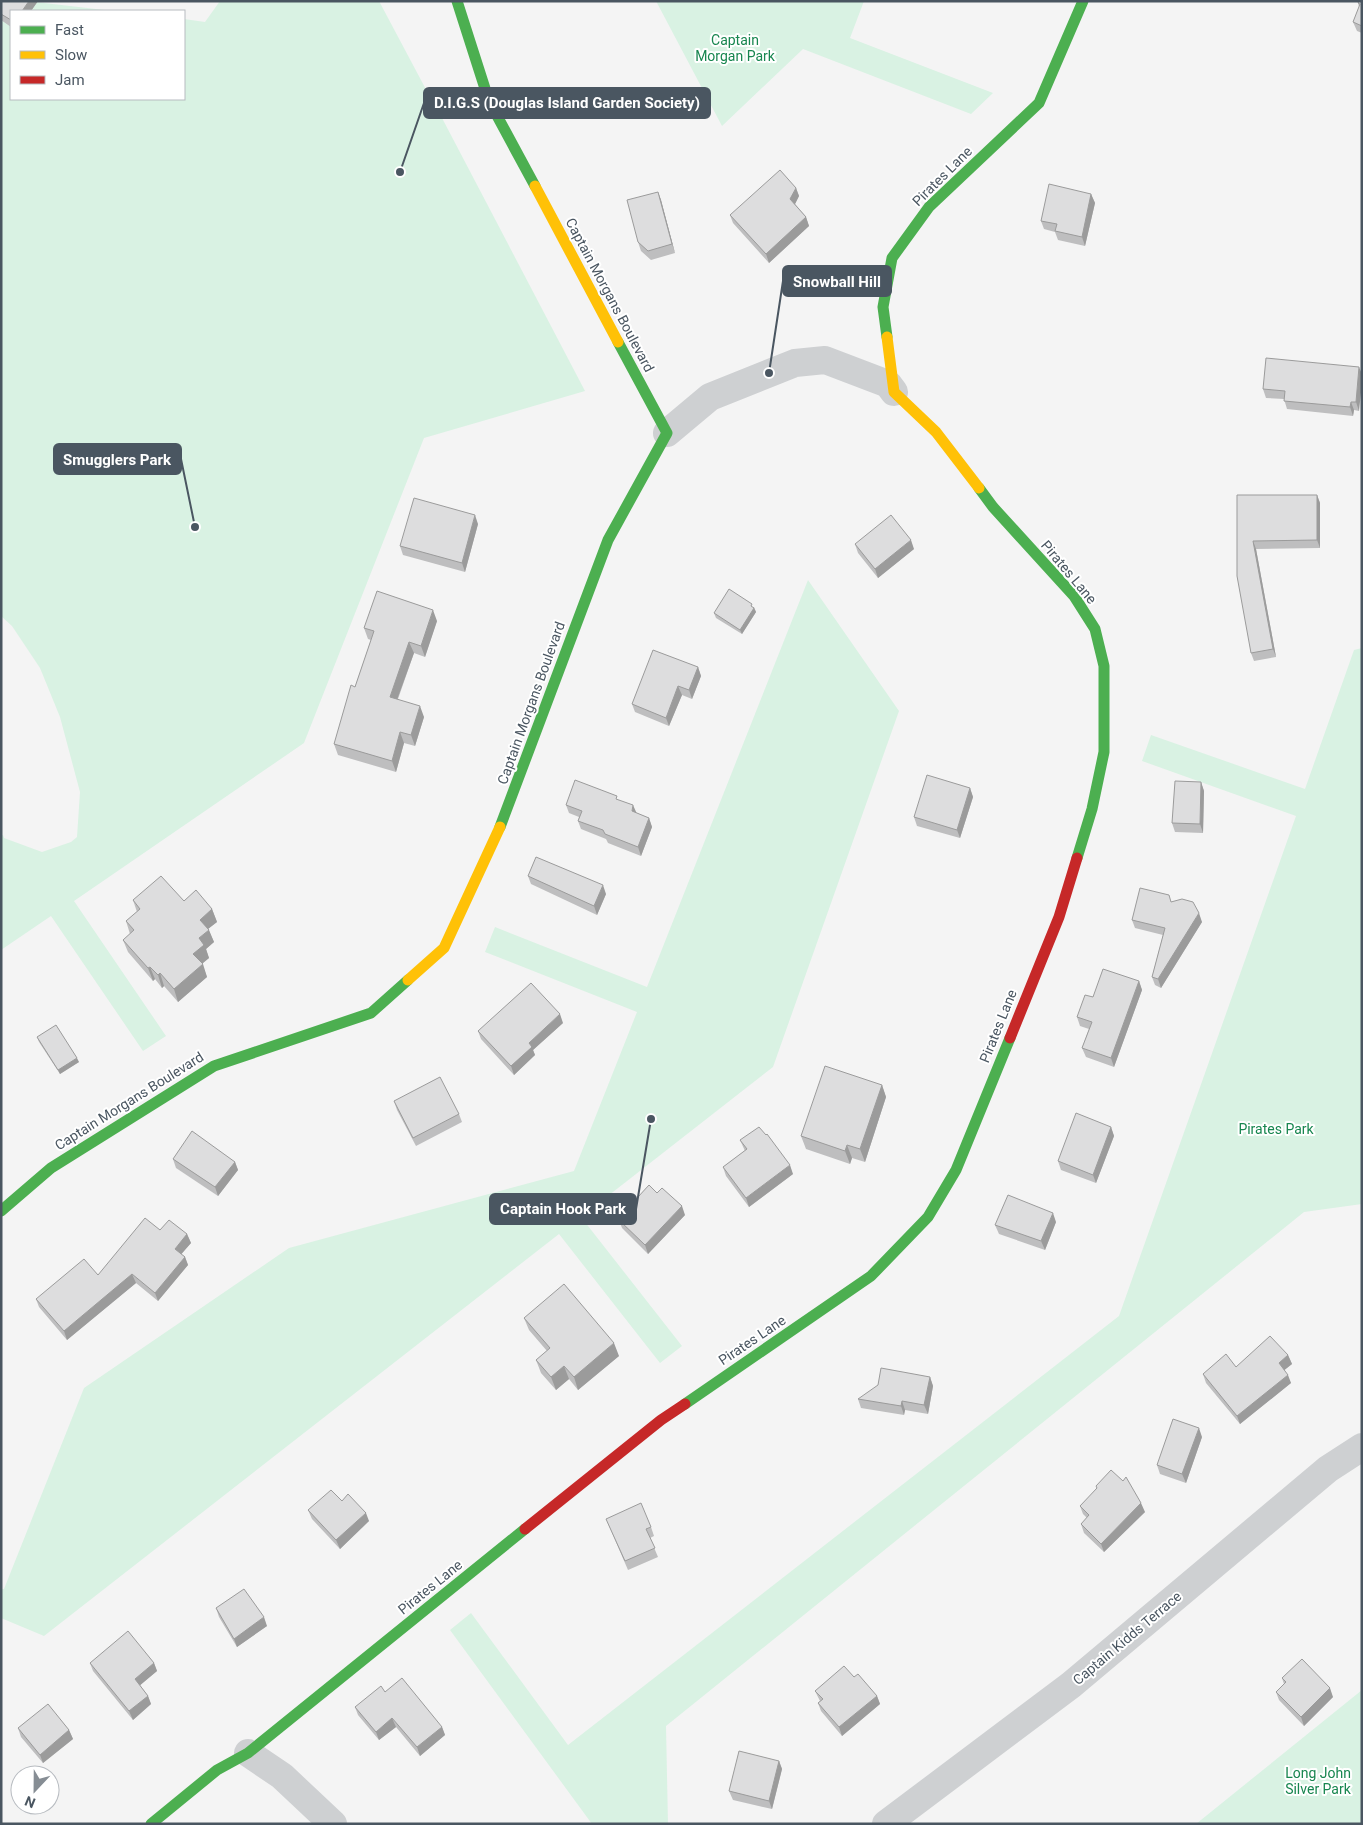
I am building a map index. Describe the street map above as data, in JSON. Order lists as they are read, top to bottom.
{
  "streets": {
    "street": ["Pirates Lane", "Captain Morgans Boulevard", "Captain Kidds Terrace"]
  },
  "parks": ["Captain Morgan Park", "Pirates Park", "Long John Silver Park"],
  "places": [
    "D.I.G.S (Douglas Island Garden Society)",
    "Snowball Hill",
    "Smugglers Park",
    "Captain Hook Park"
  ],
  "legend": ["Fast", "Slow", "Jam"],
  "north": "bottom"
}
